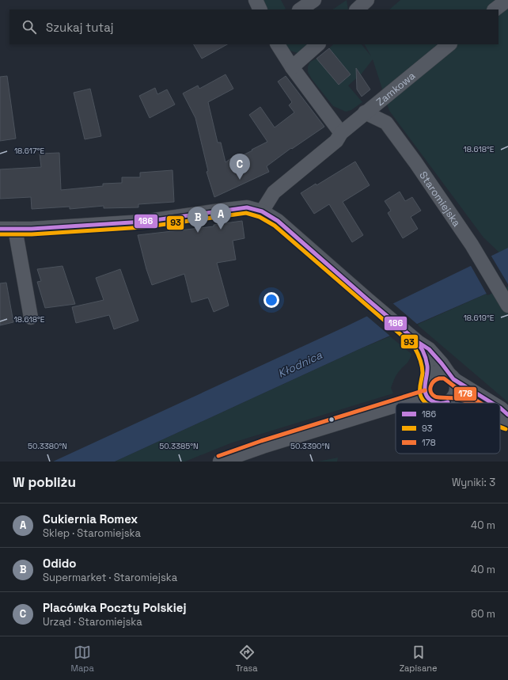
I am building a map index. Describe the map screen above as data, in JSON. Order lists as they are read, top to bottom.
{
  "streets": {
    "street": ["Zamkowa", "Staromiejska"]
  },
  "crossings": [
    ["Zamkowa", "Staromiejska"]
  ],
  "water": ["Kłodnica"],
  "lines": ["transit line 186", "transit line 93", "transit line 178"],
  "legend": ["186", "93", "178"],
  "page": {
    "search": "Szukaj tutaj",
    "pins": ["C", "A", "B"],
    "heading": ["W pobliżu", "Wyniki: 3"],
    "list": [
      {
        "mark": "A",
        "name": "Cukiernia Romex",
        "note": "Sklep · Staromiejska",
        "value": "40 m"
      },
      {
        "mark": "B",
        "name": "Odido",
        "note": "Supermarket · Staromiejska",
        "value": "40 m"
      },
      {
        "mark": "C",
        "name": "Placówka Poczty Polskiej",
        "note": "Urząd · Staromiejska",
        "value": "60 m"
      }
    ],
    "nav": ["Mapa", "Trasa", "Zapisane"]
  },
  "coordinates": [
    "18.618°E",
    "18.617°E",
    "18.619°E",
    "50.3380°N",
    "50.3385°N",
    "50.3390°N"
  ]
}
